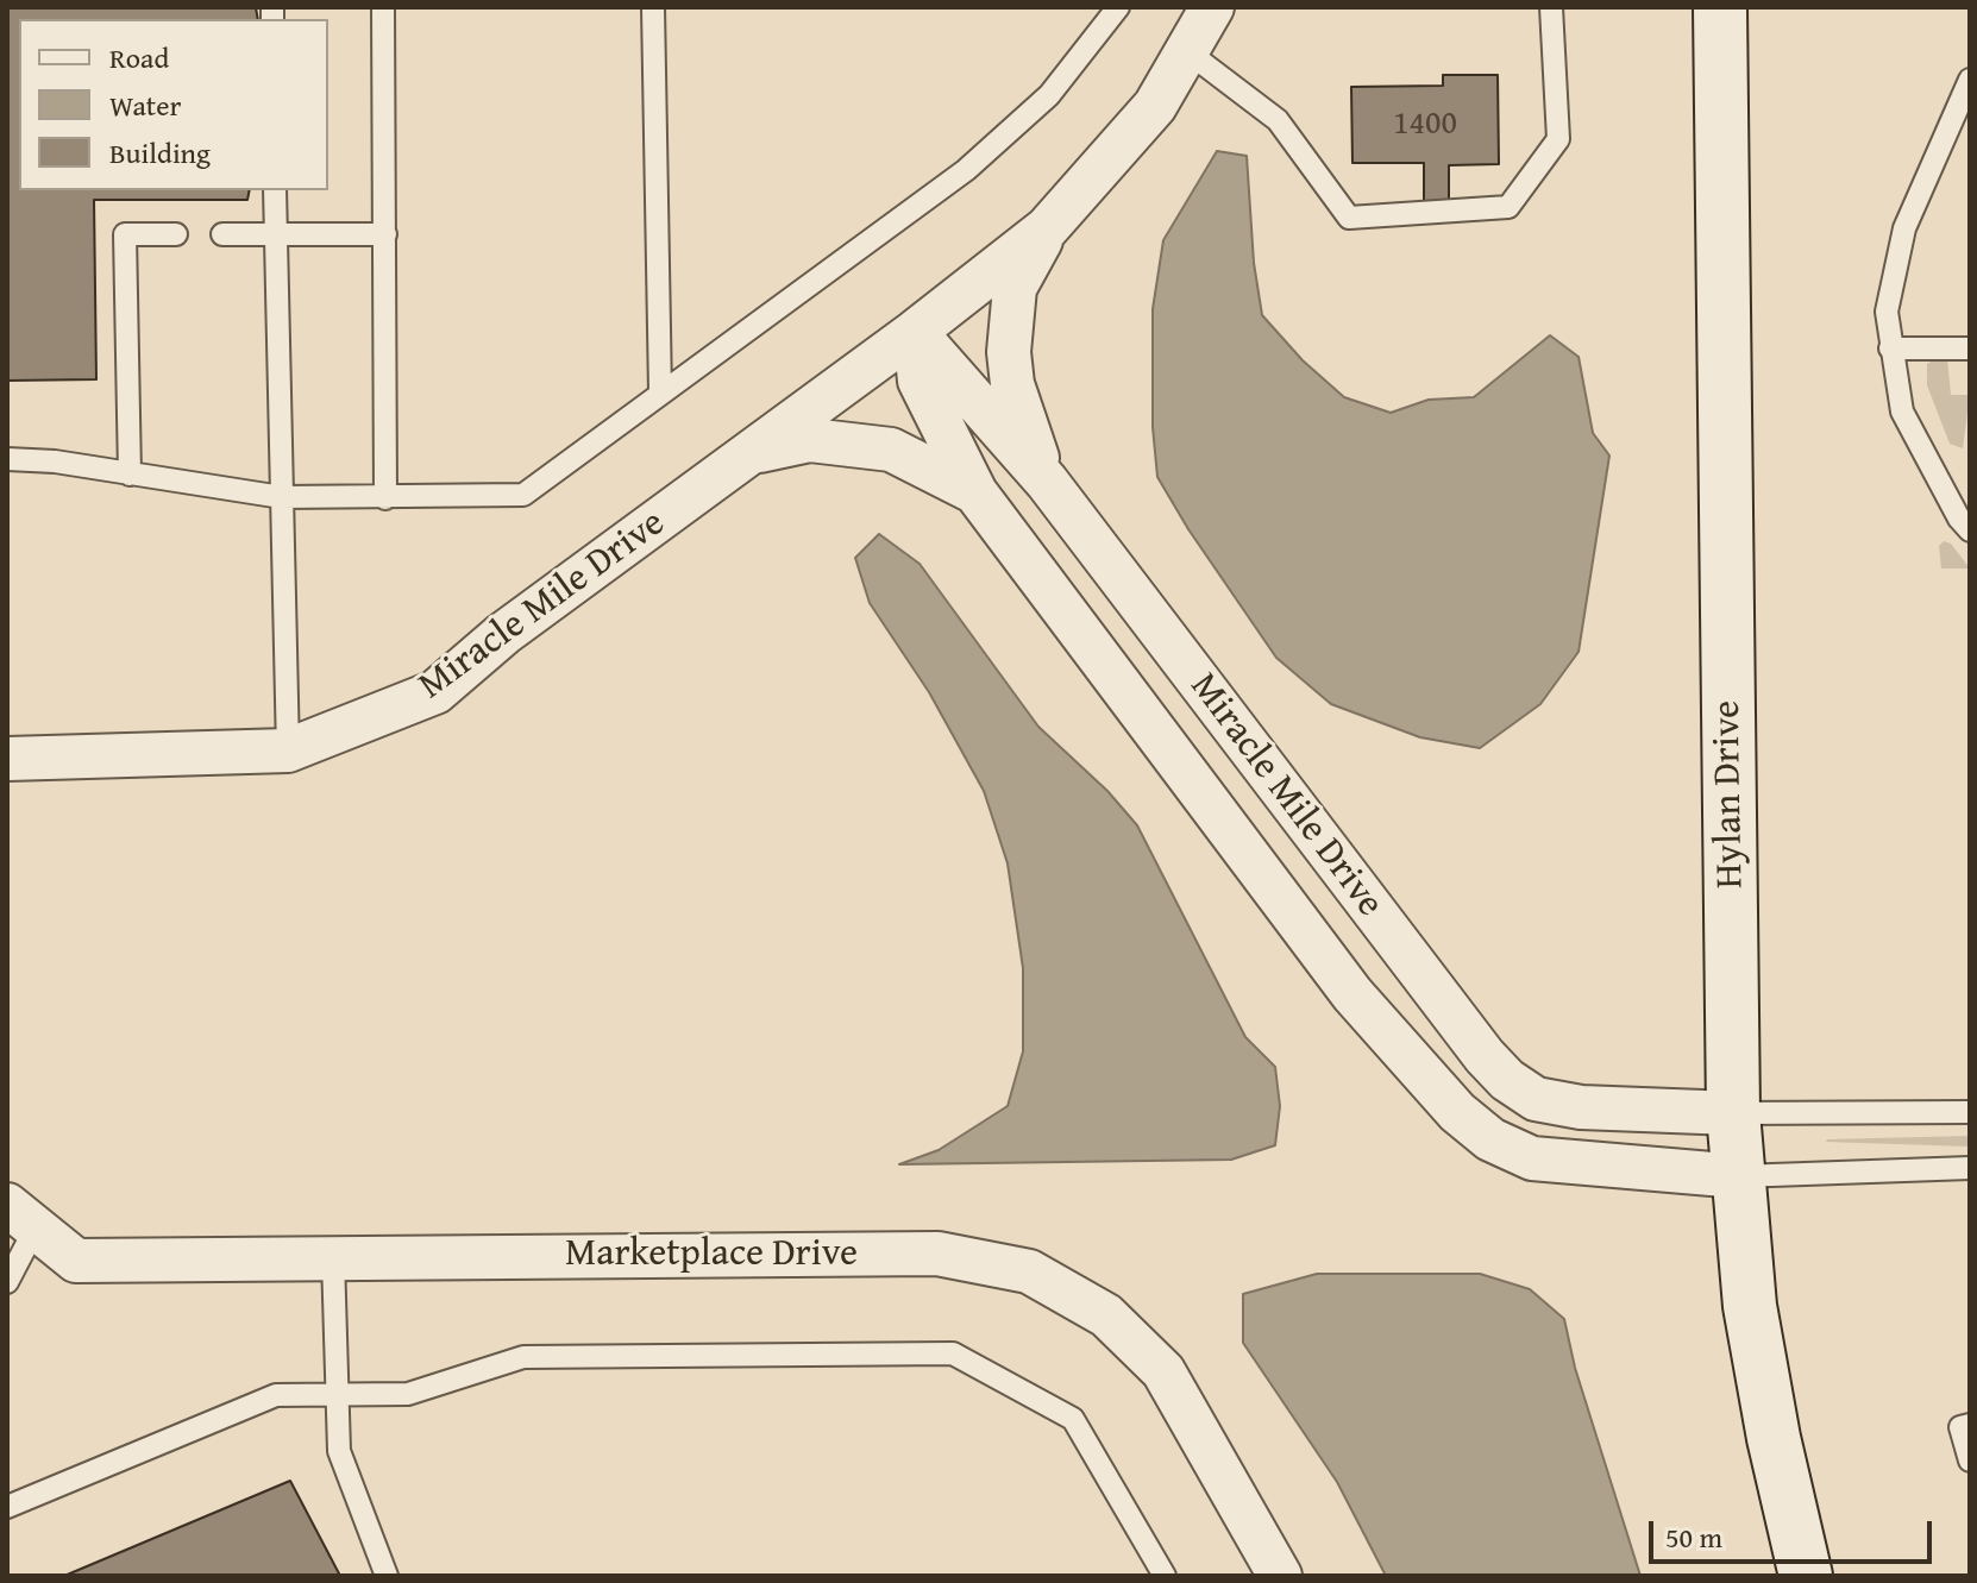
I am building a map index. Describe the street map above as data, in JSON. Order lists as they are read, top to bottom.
{
  "streets": {
    "main road": ["Hylan Drive"],
    "street": ["Miracle Mile Drive", "Marketplace Drive"]
  },
  "crossings": [
    ["Miracle Mile Drive", "Hylan Drive"]
  ],
  "house_numbers": ["1400"],
  "legend": ["Road", "Water", "Building"],
  "scale_bar": "50 m"
}
